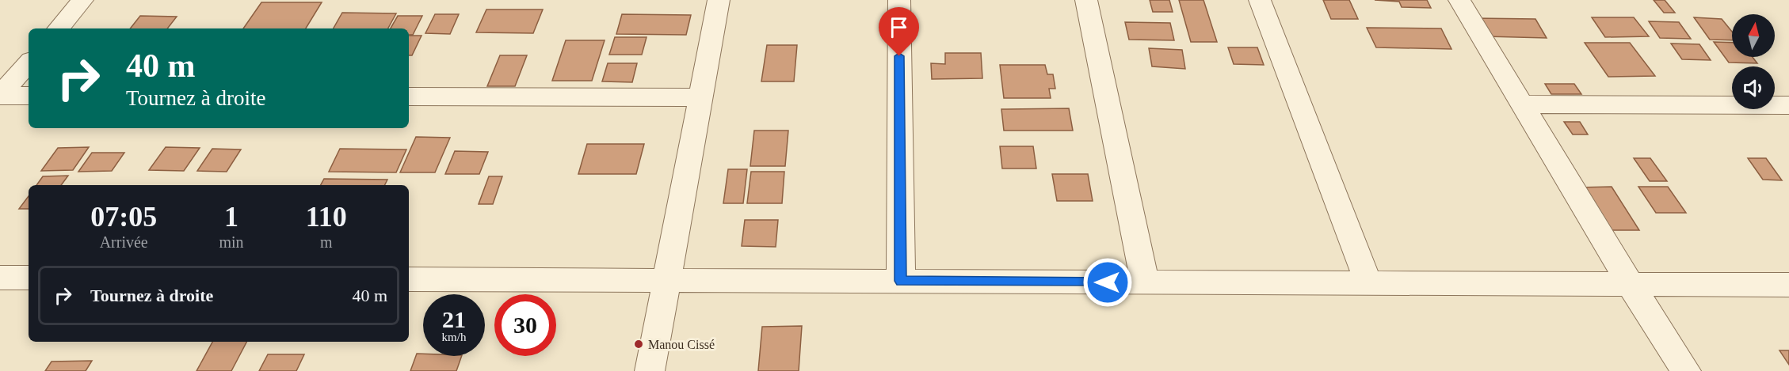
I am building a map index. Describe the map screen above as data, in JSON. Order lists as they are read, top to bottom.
{
  "places": ["Manou Cissé"],
  "north": "top",
  "page": {
    "turn": ["40 m", "Tournez à droite"],
    "eta": [
      "07:05",
      "Arrivée",
      "1",
      "min",
      "110",
      "m"
    ],
    "list": [
      {
        "name": "Tournez à droite",
        "value": "40 m"
      }
    ],
    "speed": "21 km/h",
    "limit": "30"
  }
}
